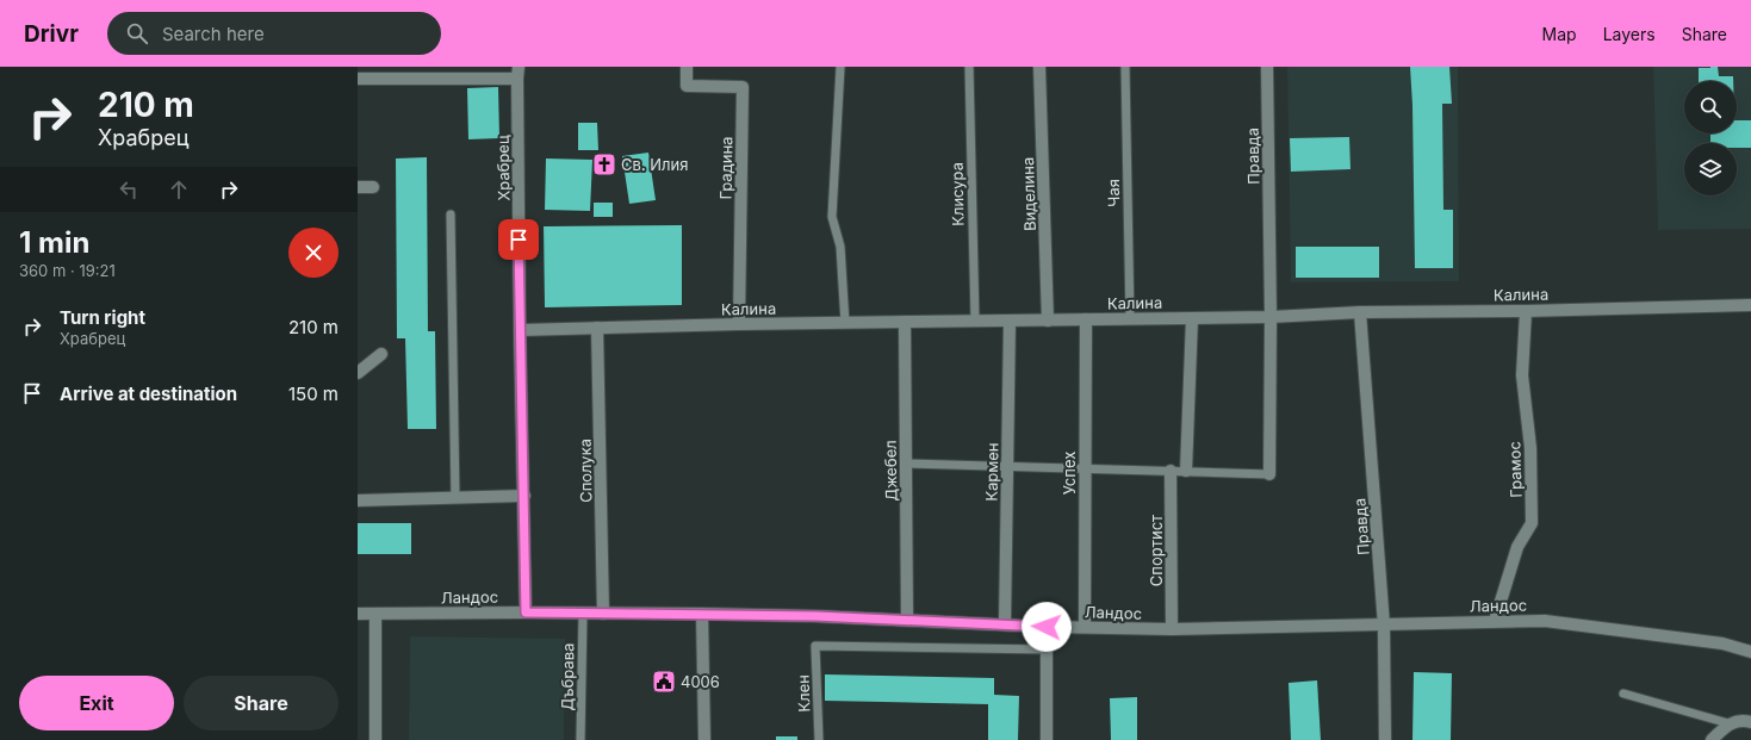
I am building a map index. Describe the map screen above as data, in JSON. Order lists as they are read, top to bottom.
{
  "streets": {
    "street": [
      "Правда",
      "Храбрец",
      "Градина",
      "Виделина",
      "Калина",
      "Грамос",
      "Сполука",
      "Джебел",
      "Кармен",
      "Успех",
      "Спортист",
      "Ландос"
    ],
    "lane": [
      "Чая",
      "Клисура",
      "Дъбрава",
      "Клен"
    ]
  },
  "crossings": [
    ["Правда", "Калина"],
    ["Правда", "Ландос"],
    ["Храбрец", "Калина"],
    ["Храбрец", "Ландос"],
    ["Градина", "Калина"],
    ["Чая", "Калина"],
    ["Клисура", "Калина"],
    ["Виделина", "Калина"],
    ["Калина", "Грамос"],
    ["Калина", "Сполука"],
    ["Калина", "Джебел"],
    ["Калина", "Кармен"],
    ["Калина", "Успех"],
    ["Грамос", "Ландос"],
    ["Сполука", "Ландос"],
    ["Джебел", "Ландос"],
    ["Кармен", "Ландос"],
    ["Успех", "Ландос"],
    ["Спортист", "Ландос"],
    ["Ландос", "Дъбрава"]
  ],
  "places": {
    "church": ["Св. Илия"],
    "public building": ["4006"]
  },
  "page": {
    "header": "Drivr",
    "search": "Search here",
    "nav": ["Map", "Layers", "Share"],
    "turn": ["210 m", "Храбрец"],
    "heading": ["1 min", "360 m · 19:21"],
    "list": [
      {
        "name": "Turn right",
        "note": "Храбрец",
        "value": "210 m"
      },
      {
        "name": "Arrive at destination",
        "value": "150 m"
      }
    ],
    "buttons": ["Exit", "Share"]
  }
}
